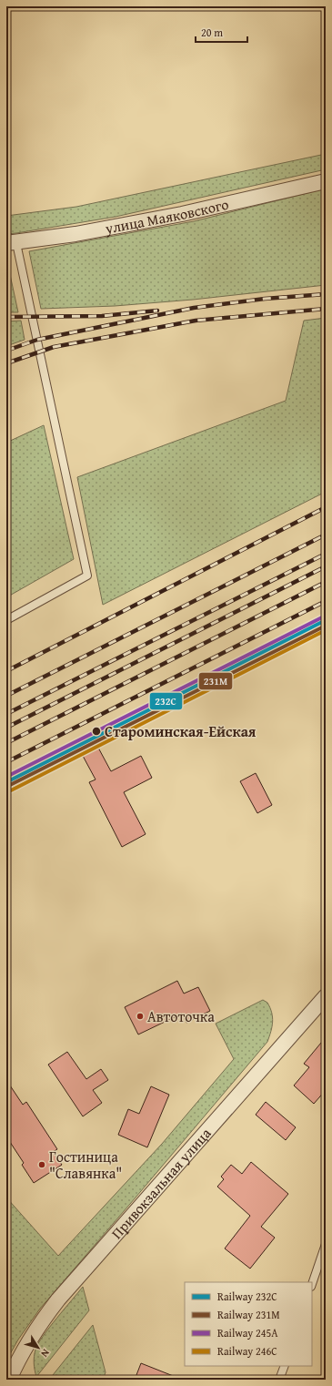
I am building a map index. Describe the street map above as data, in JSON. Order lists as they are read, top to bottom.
{
  "streets": {
    "street": ["улица Маяковского", "Привокзальная улица"]
  },
  "places": ["Староминская-Ейская", "Автоточка", "Гостиница \"Славянка\""],
  "lines": [
    "rail line 245А",
    "rail line 232C",
    "rail line 231М",
    "rail line 246С"
  ],
  "legend": [
    "Railway 232C",
    "Railway 231М",
    "Railway 245А",
    "Railway 246С"
  ],
  "scale_bar": "20 m",
  "north": "bottom right"
}
